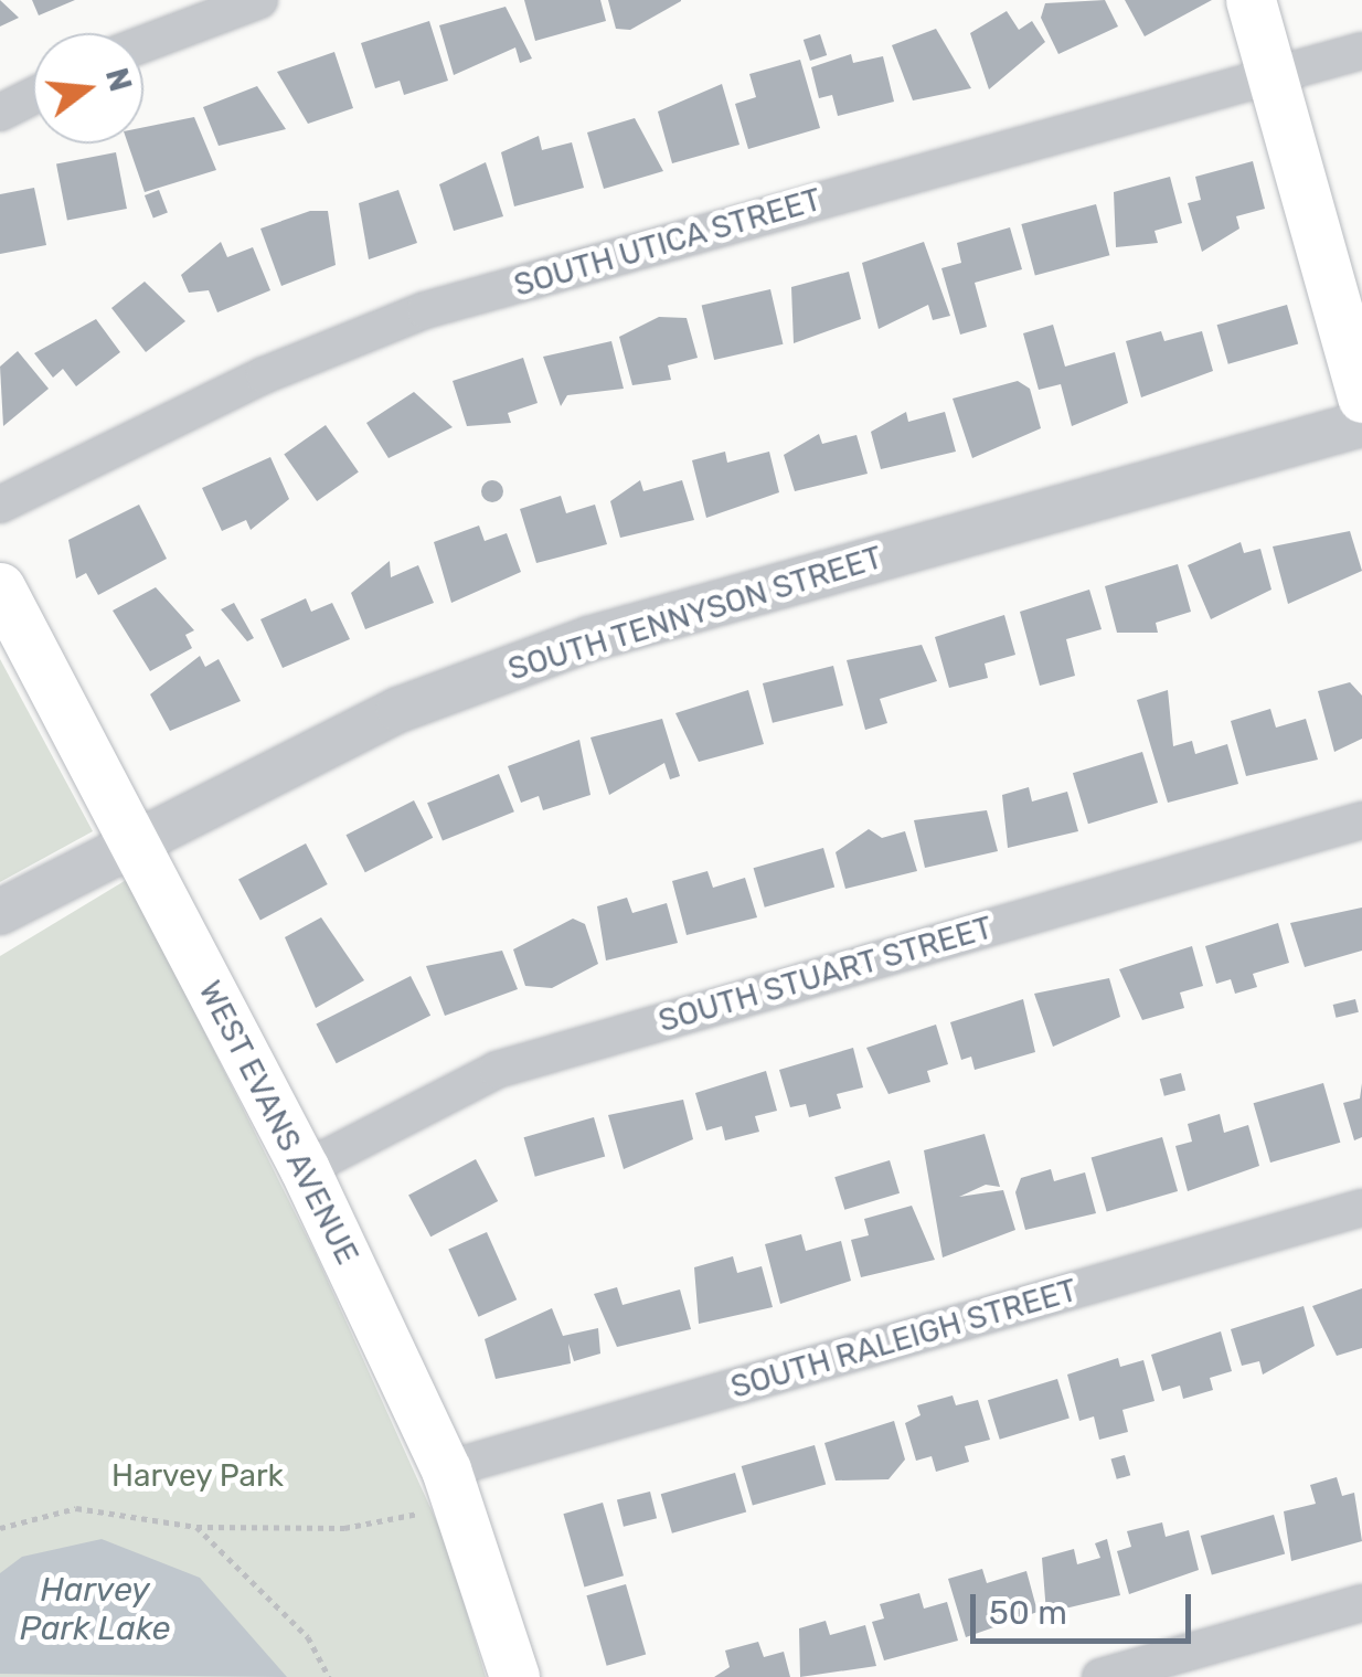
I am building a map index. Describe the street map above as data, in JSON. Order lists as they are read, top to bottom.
{
  "streets": {
    "main road": ["WEST EVANS AVENUE"],
    "street": [
      "SOUTH UTICA STREET",
      "SOUTH TENNYSON STREET",
      "SOUTH STUART STREET",
      "SOUTH RALEIGH STREET"
    ]
  },
  "crossings": [
    ["SOUTH TENNYSON STREET", "WEST EVANS AVENUE"],
    ["SOUTH STUART STREET", "WEST EVANS AVENUE"],
    ["WEST EVANS AVENUE", "SOUTH RALEIGH STREET"]
  ],
  "water": ["Harvey Park Lake"],
  "parks": ["Harvey Park"],
  "scale_bar": "50 m",
  "north": "right"
}
